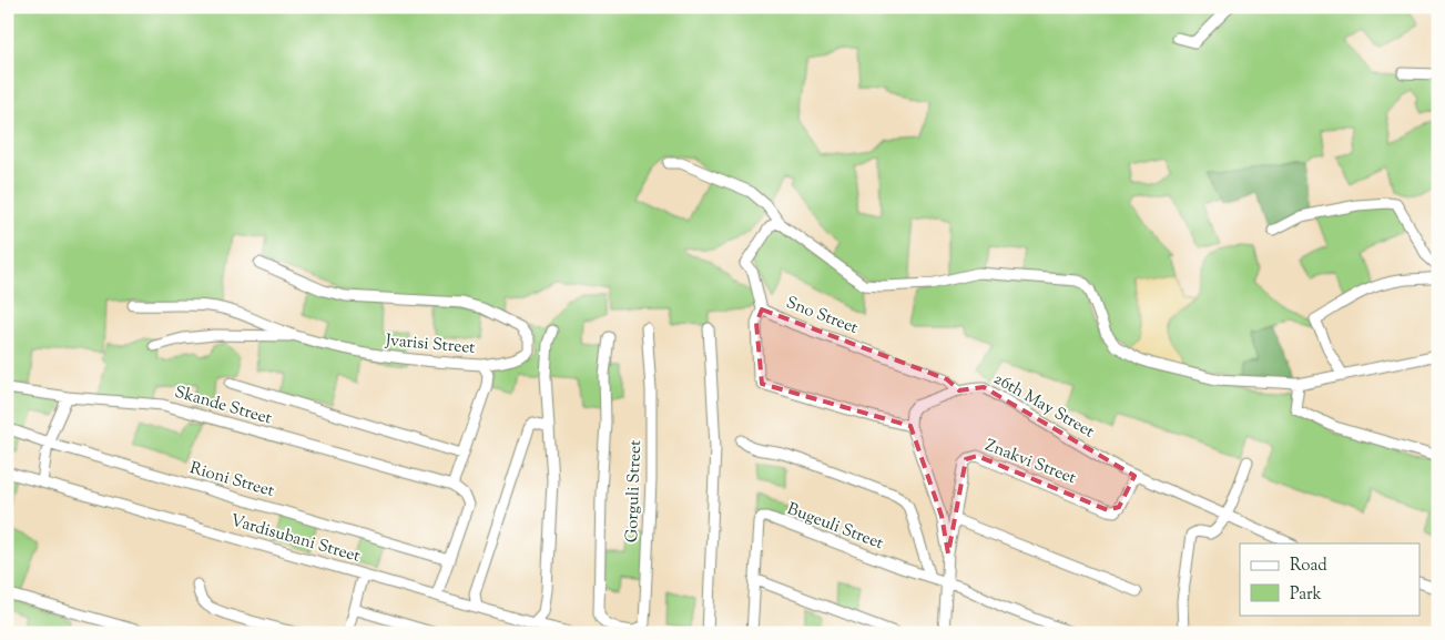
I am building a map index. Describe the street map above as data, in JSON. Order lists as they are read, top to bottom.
{
  "streets": {
    "street": [
      "Sno Street",
      "Jvarisi Street",
      "Skande Street",
      "26th May Street",
      "Znakvi Street",
      "Rioni Street",
      "Gorguli Street",
      "Bugeuli Street",
      "Vardisubani Street"
    ]
  },
  "crossings": [
    ["Sno Street", "26th May Street"],
    ["Jvarisi Street", "Skande Street"],
    ["26th May Street", "Znakvi Street"],
    ["Znakvi Street", "Bugeuli Street"]
  ],
  "legend": ["Road", "Park"]
}
